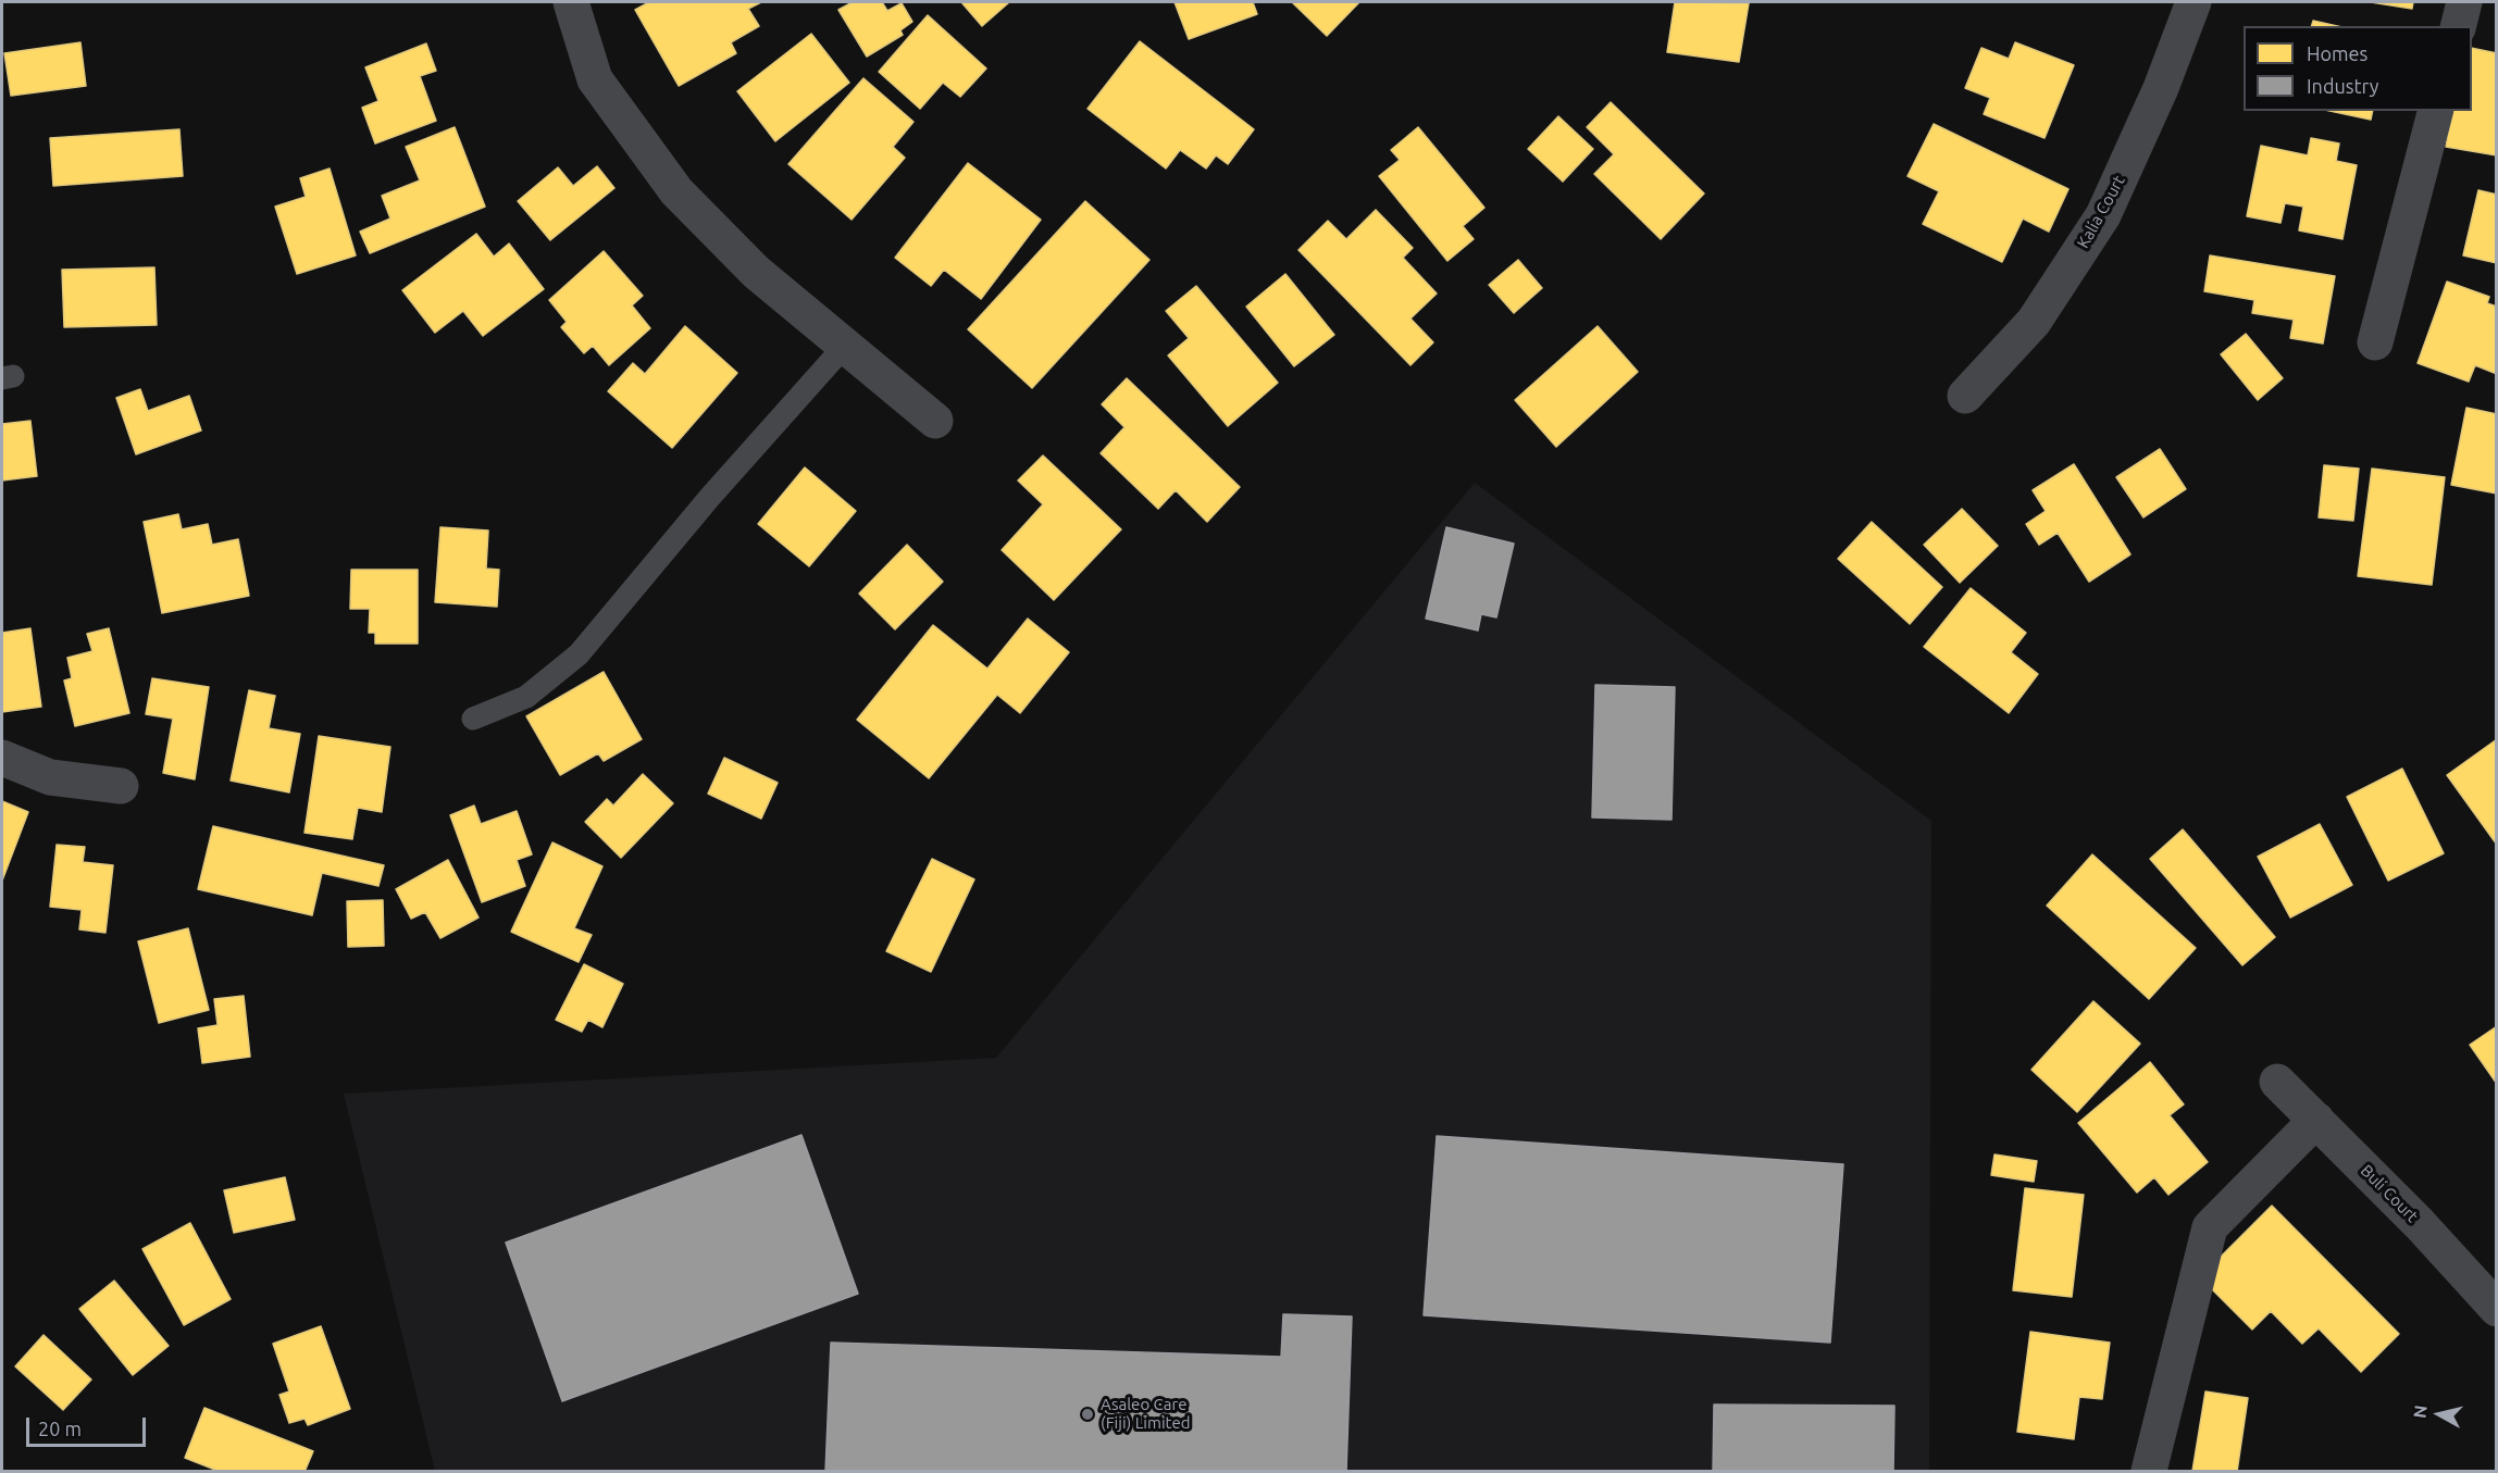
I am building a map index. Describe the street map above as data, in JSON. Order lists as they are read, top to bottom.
{
  "streets": {
    "street": ["Kalia Court", "Buli Court"]
  },
  "places": ["Asaleo Care (Fiji) Limited"],
  "legend": ["Homes", "Industry"],
  "scale_bar": "20 m",
  "north": "left"
}
